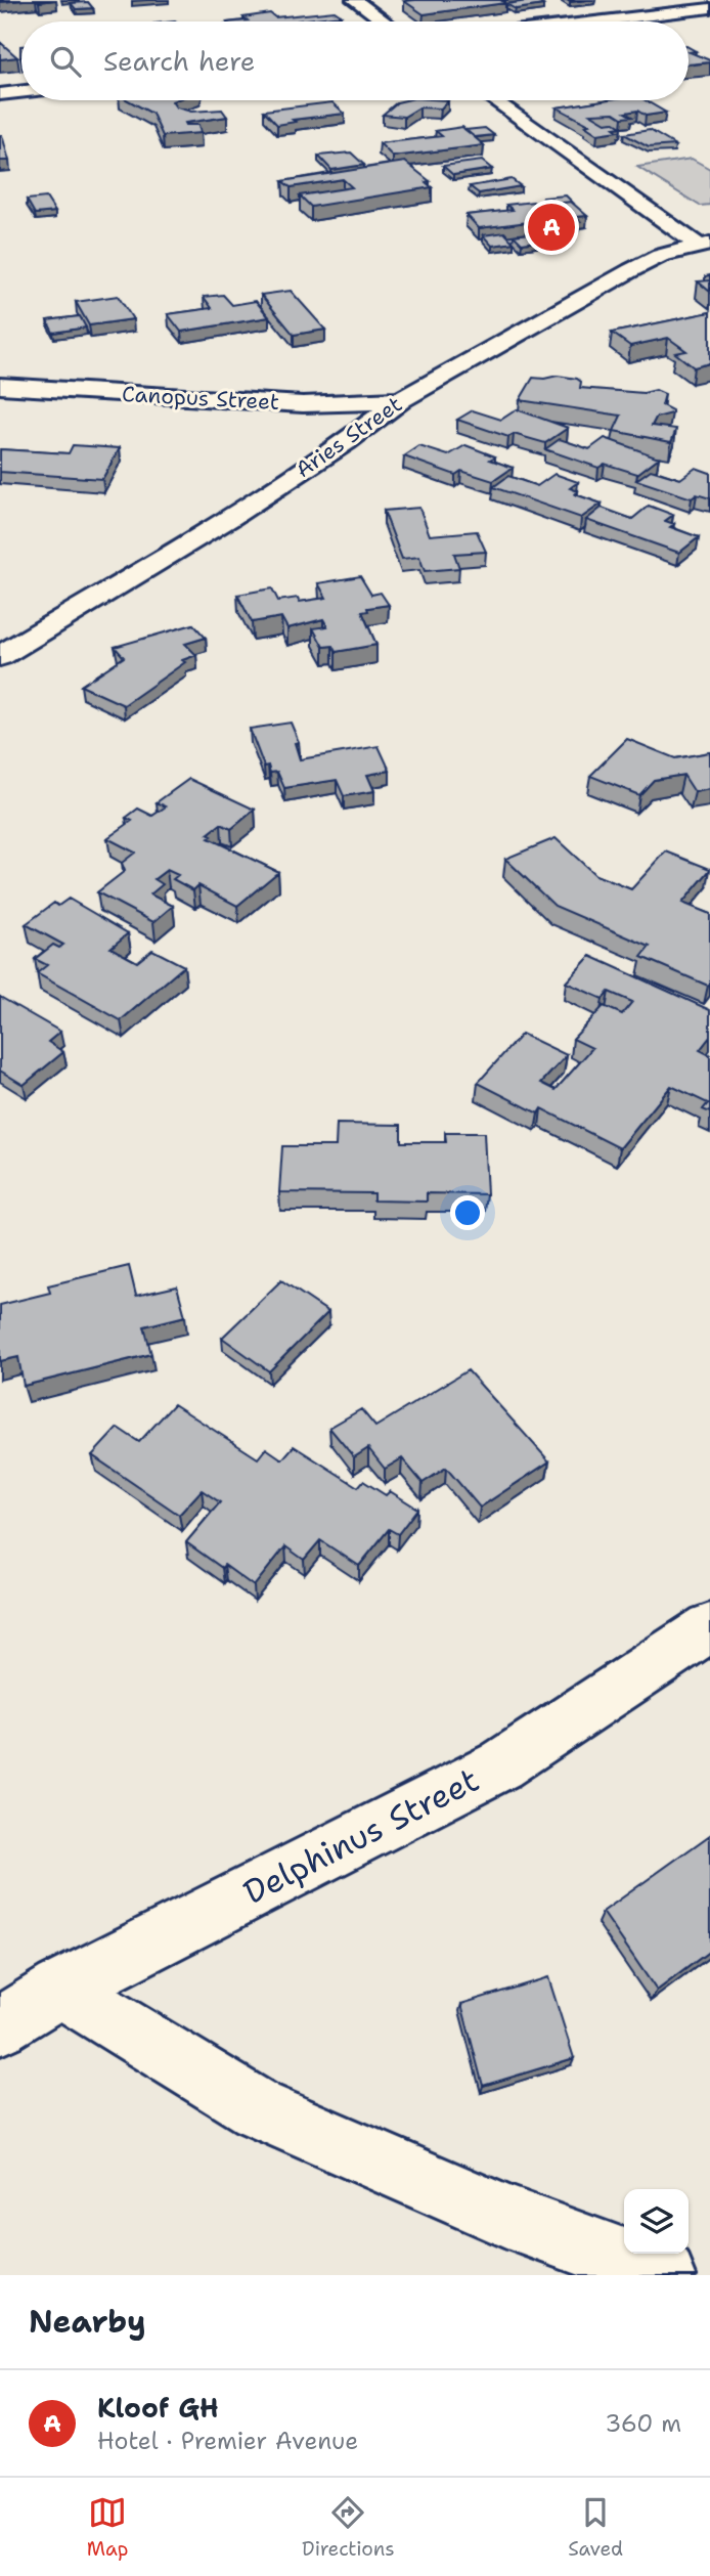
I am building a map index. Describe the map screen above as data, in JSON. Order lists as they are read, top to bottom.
{
  "streets": {
    "street": ["Canopus Street", "Aries Street", "Delphinus Street"]
  },
  "crossings": [
    ["Canopus Street", "Aries Street"]
  ],
  "page": {
    "search": "Search here",
    "pins": "A",
    "heading": "Nearby",
    "list": [
      {
        "mark": "A",
        "name": "Kloof GH",
        "note": "Hotel · Premier Avenue",
        "value": "360 m"
      }
    ],
    "nav": ["Map", "Directions", "Saved"]
  }
}
